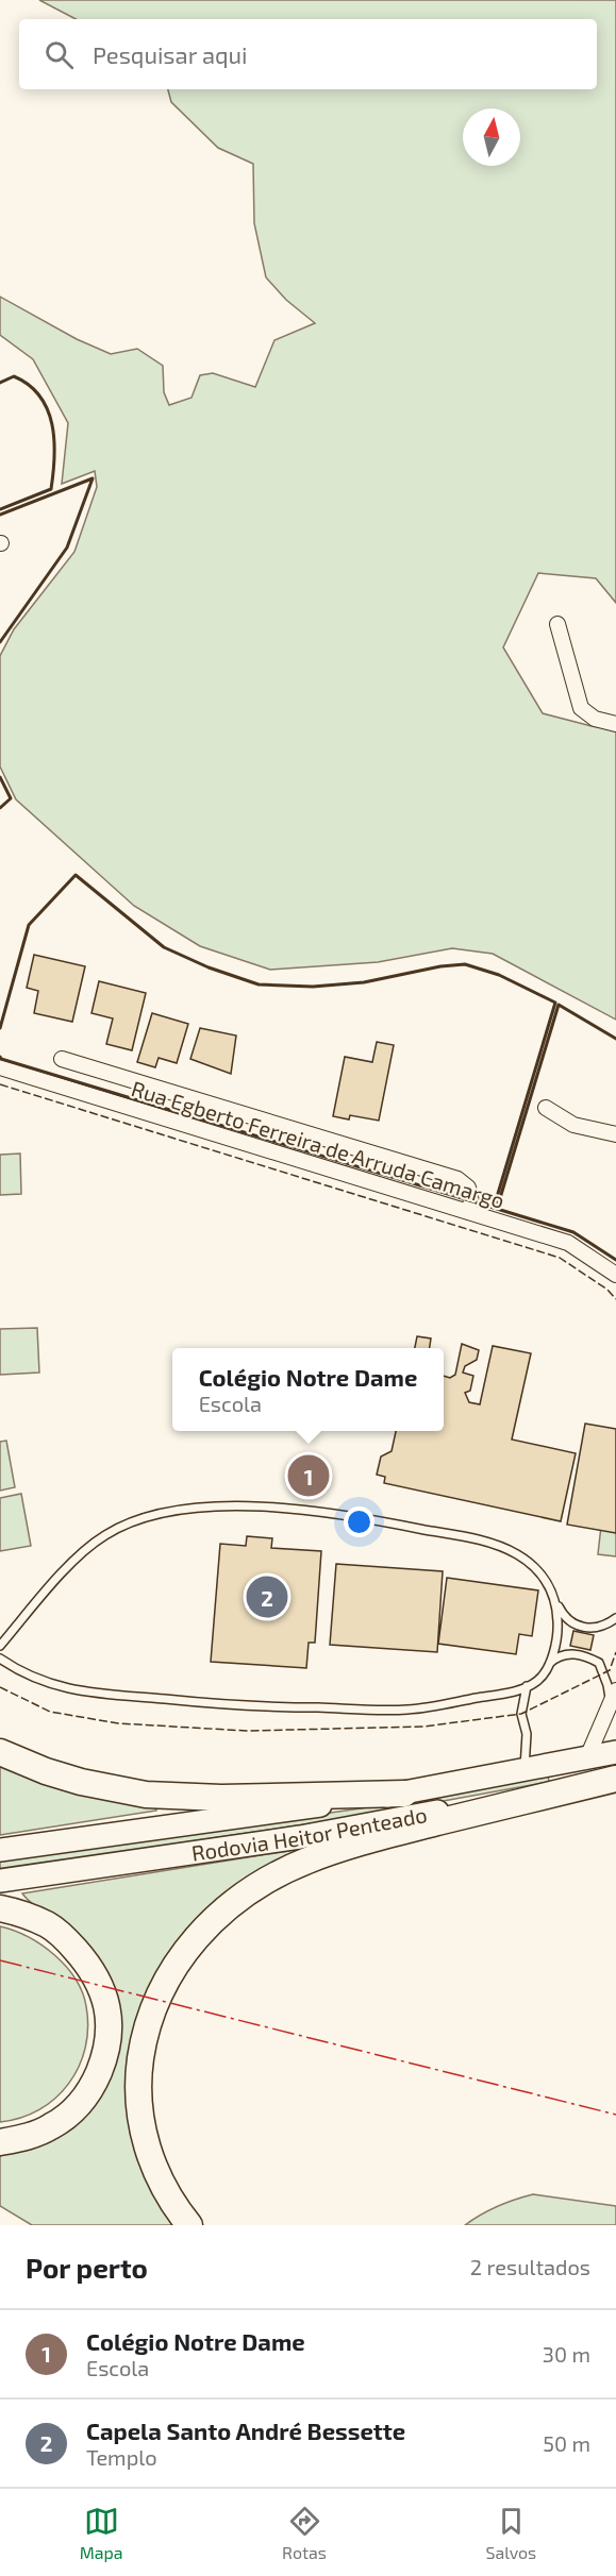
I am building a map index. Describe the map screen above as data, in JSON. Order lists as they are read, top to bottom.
{
  "streets": {
    "main road": ["Rodovia Heitor Penteado"],
    "street": ["Rua Egberto Ferreira de Arruda Camargo"]
  },
  "north": "top",
  "page": {
    "search": "Pesquisar aqui",
    "popup": ["Colégio Notre Dame", "Escola"],
    "pins": ["1", "2"],
    "heading": ["Por perto", "2 resultados"],
    "list": [
      {
        "mark": "1",
        "name": "Colégio Notre Dame",
        "note": "Escola",
        "value": "30 m"
      },
      {
        "mark": "2",
        "name": "Capela Santo André Bessette",
        "note": "Templo",
        "value": "50 m"
      }
    ],
    "nav": ["Mapa", "Rotas", "Salvos"]
  }
}
